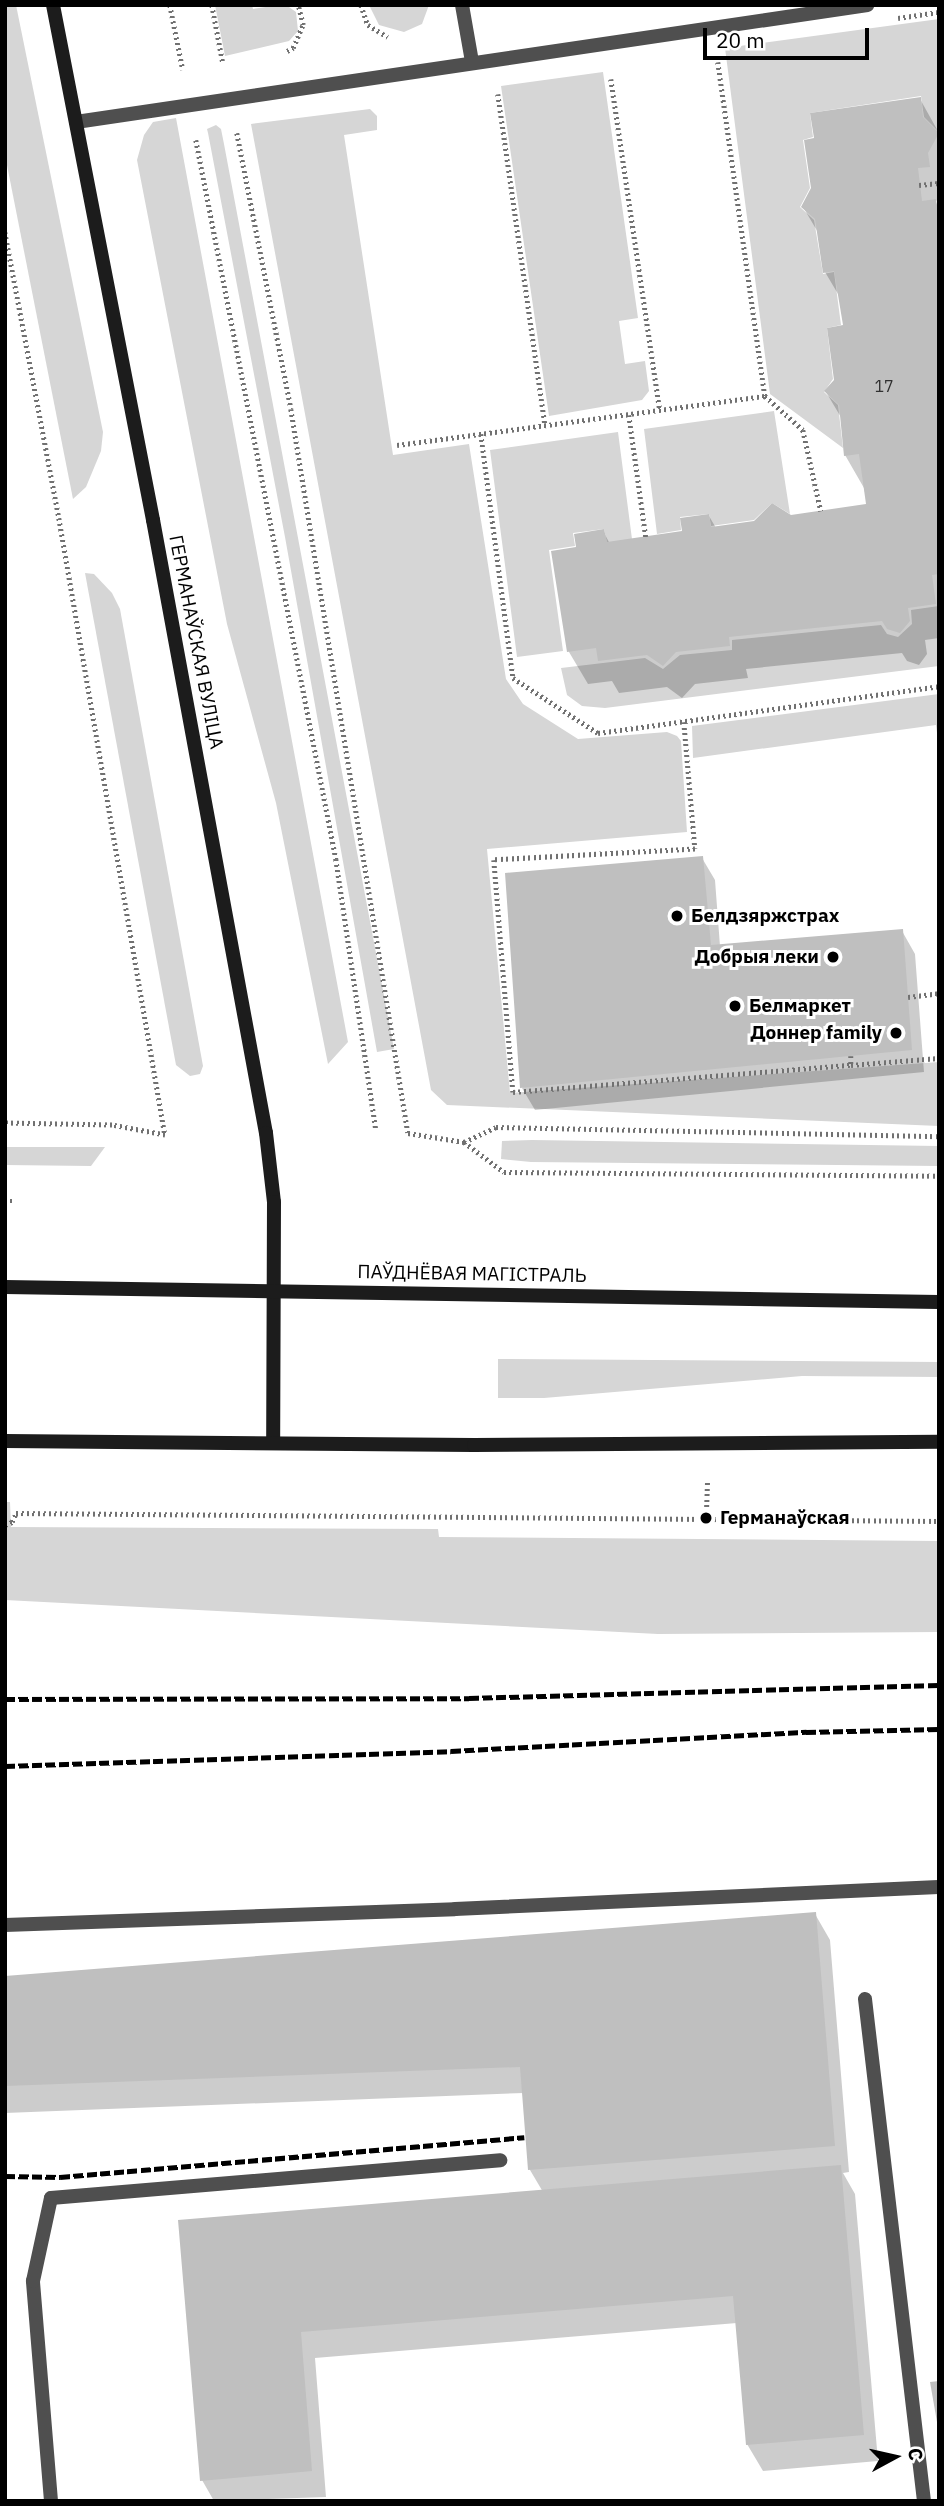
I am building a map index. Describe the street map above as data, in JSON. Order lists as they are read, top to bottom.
{
  "streets": {
    "main road": ["ГЕРМАНАЎСКАЯ ВУЛІЦА", "ПАЎДНЁВАЯ МАГІСТРАЛЬ"]
  },
  "crossings": [
    ["ГЕРМАНАЎСКАЯ ВУЛІЦА", "ПАЎДНЁВАЯ МАГІСТРАЛЬ"]
  ],
  "places": [
    "Белдзяржстрах",
    "Добрыя леки",
    "Белмаркет",
    "Доннер family",
    "Германаўская"
  ],
  "house_numbers": ["17"],
  "scale_bar": "20 m",
  "north": "right"
}
